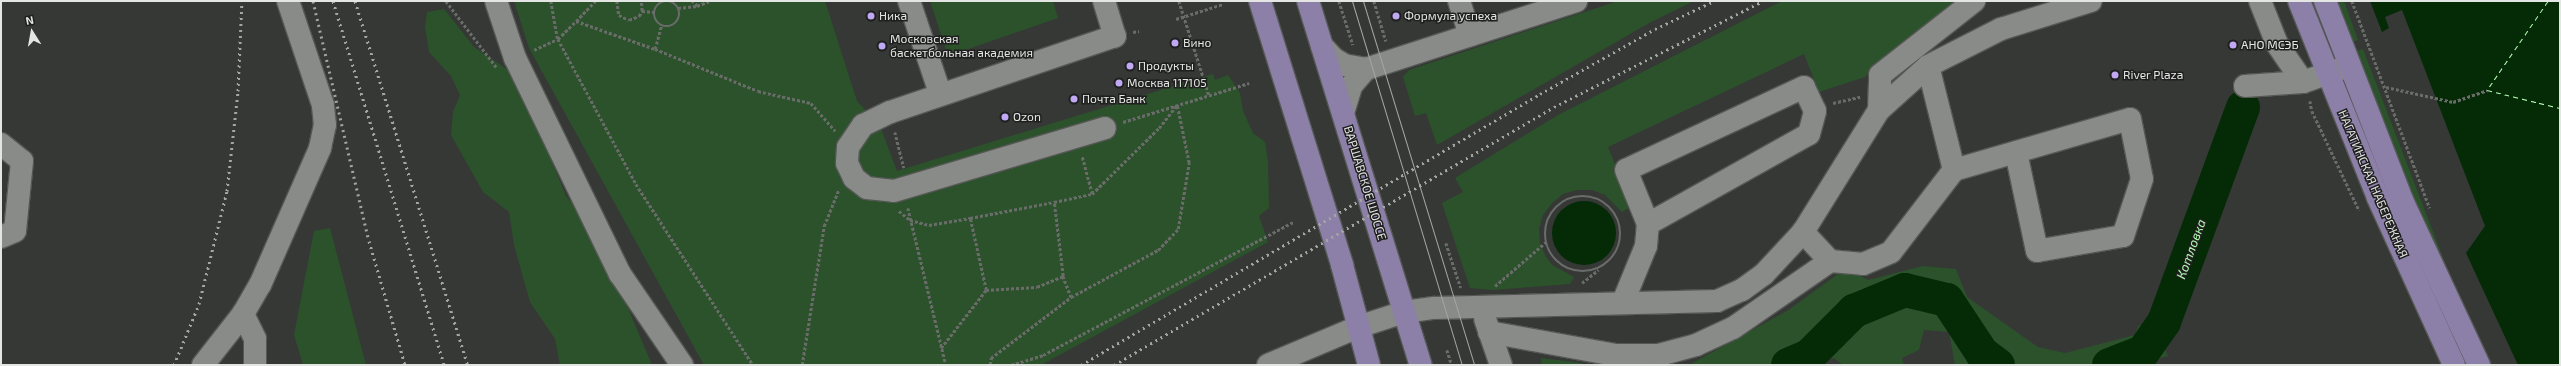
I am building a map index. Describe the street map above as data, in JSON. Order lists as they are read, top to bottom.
{
  "streets": {
    "main road": ["ВАРШАВСКОЕ ШОССЕ", "НАГАТИНСКАЯ НАБЕРЕЖНАЯ"]
  },
  "water": ["Котловка"],
  "places": [
    "Ника",
    "Формула успеха",
    "Вино",
    "АНО МСЭБ",
    "Московская баскетбольная академия",
    "Продукты",
    "River Plaza",
    "Москва 117105",
    "Почта Банк",
    "Ozon"
  ],
  "north": "top"
}
